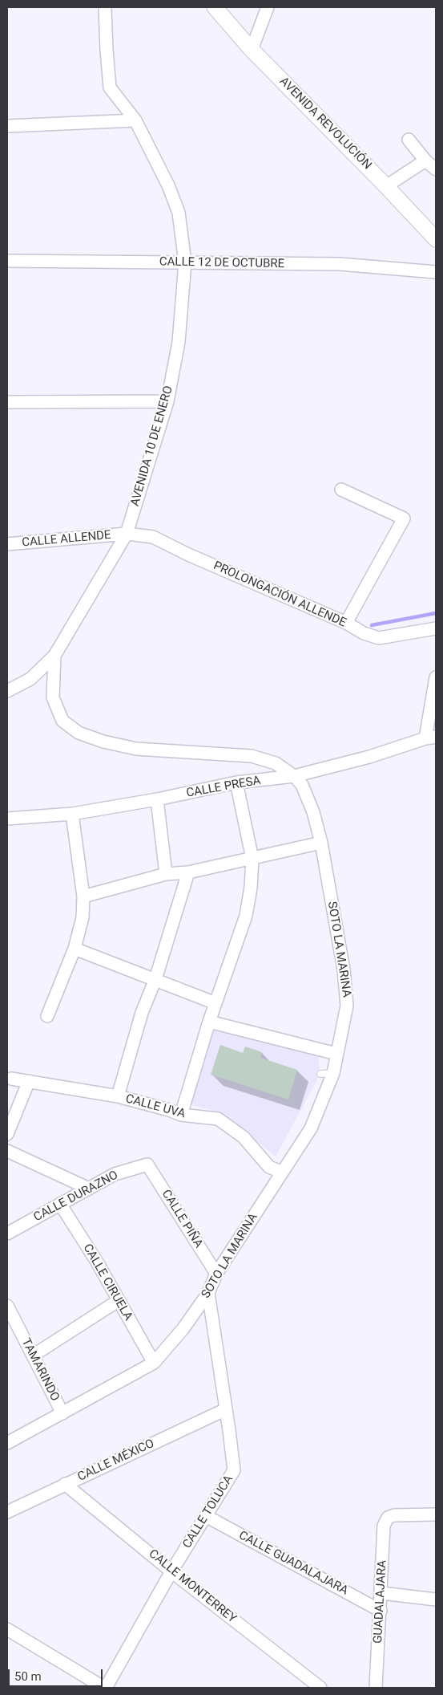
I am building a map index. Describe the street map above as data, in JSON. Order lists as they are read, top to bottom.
{
  "streets": {
    "street": [
      "AVENIDA REVOLUCIÓN",
      "CALLE 12 DE OCTUBRE",
      "AVENIDA 10 DE ENERO",
      "CALLE ALLENDE",
      "PROLONGACIÓN ALLENDE",
      "CALLE PRESA",
      "SOTO LA MARINA",
      "CALLE UVA",
      "CALLE DURAZNO",
      "CALLE PIÑA",
      "CALLE CIRUELA",
      "TAMARINDO",
      "CALLE MÉXICO",
      "CALLE TOLUCA",
      "CALLE GUADALAJARA",
      "CALLE MONTERREY",
      "GUADALAJARA"
    ]
  },
  "crossings": [
    ["CALLE 12 DE OCTUBRE", "AVENIDA 10 DE ENERO"],
    ["AVENIDA 10 DE ENERO", "CALLE ALLENDE"],
    ["AVENIDA 10 DE ENERO", "PROLONGACIÓN ALLENDE"],
    ["AVENIDA 10 DE ENERO", "SOTO LA MARINA"],
    ["CALLE ALLENDE", "PROLONGACIÓN ALLENDE"],
    ["CALLE PRESA", "SOTO LA MARINA"],
    ["SOTO LA MARINA", "CALLE UVA"],
    ["SOTO LA MARINA", "CALLE PIÑA"],
    ["SOTO LA MARINA", "CALLE CIRUELA"],
    ["SOTO LA MARINA", "TAMARINDO"],
    ["SOTO LA MARINA", "CALLE TOLUCA"],
    ["CALLE DURAZNO", "CALLE PIÑA"],
    ["CALLE DURAZNO", "CALLE CIRUELA"],
    ["CALLE MÉXICO", "CALLE TOLUCA"],
    ["CALLE MÉXICO", "CALLE MONTERREY"],
    ["CALLE TOLUCA", "CALLE GUADALAJARA"],
    ["CALLE TOLUCA", "CALLE MONTERREY"],
    ["CALLE GUADALAJARA", "GUADALAJARA"]
  ],
  "scale_bar": "50 m"
}
